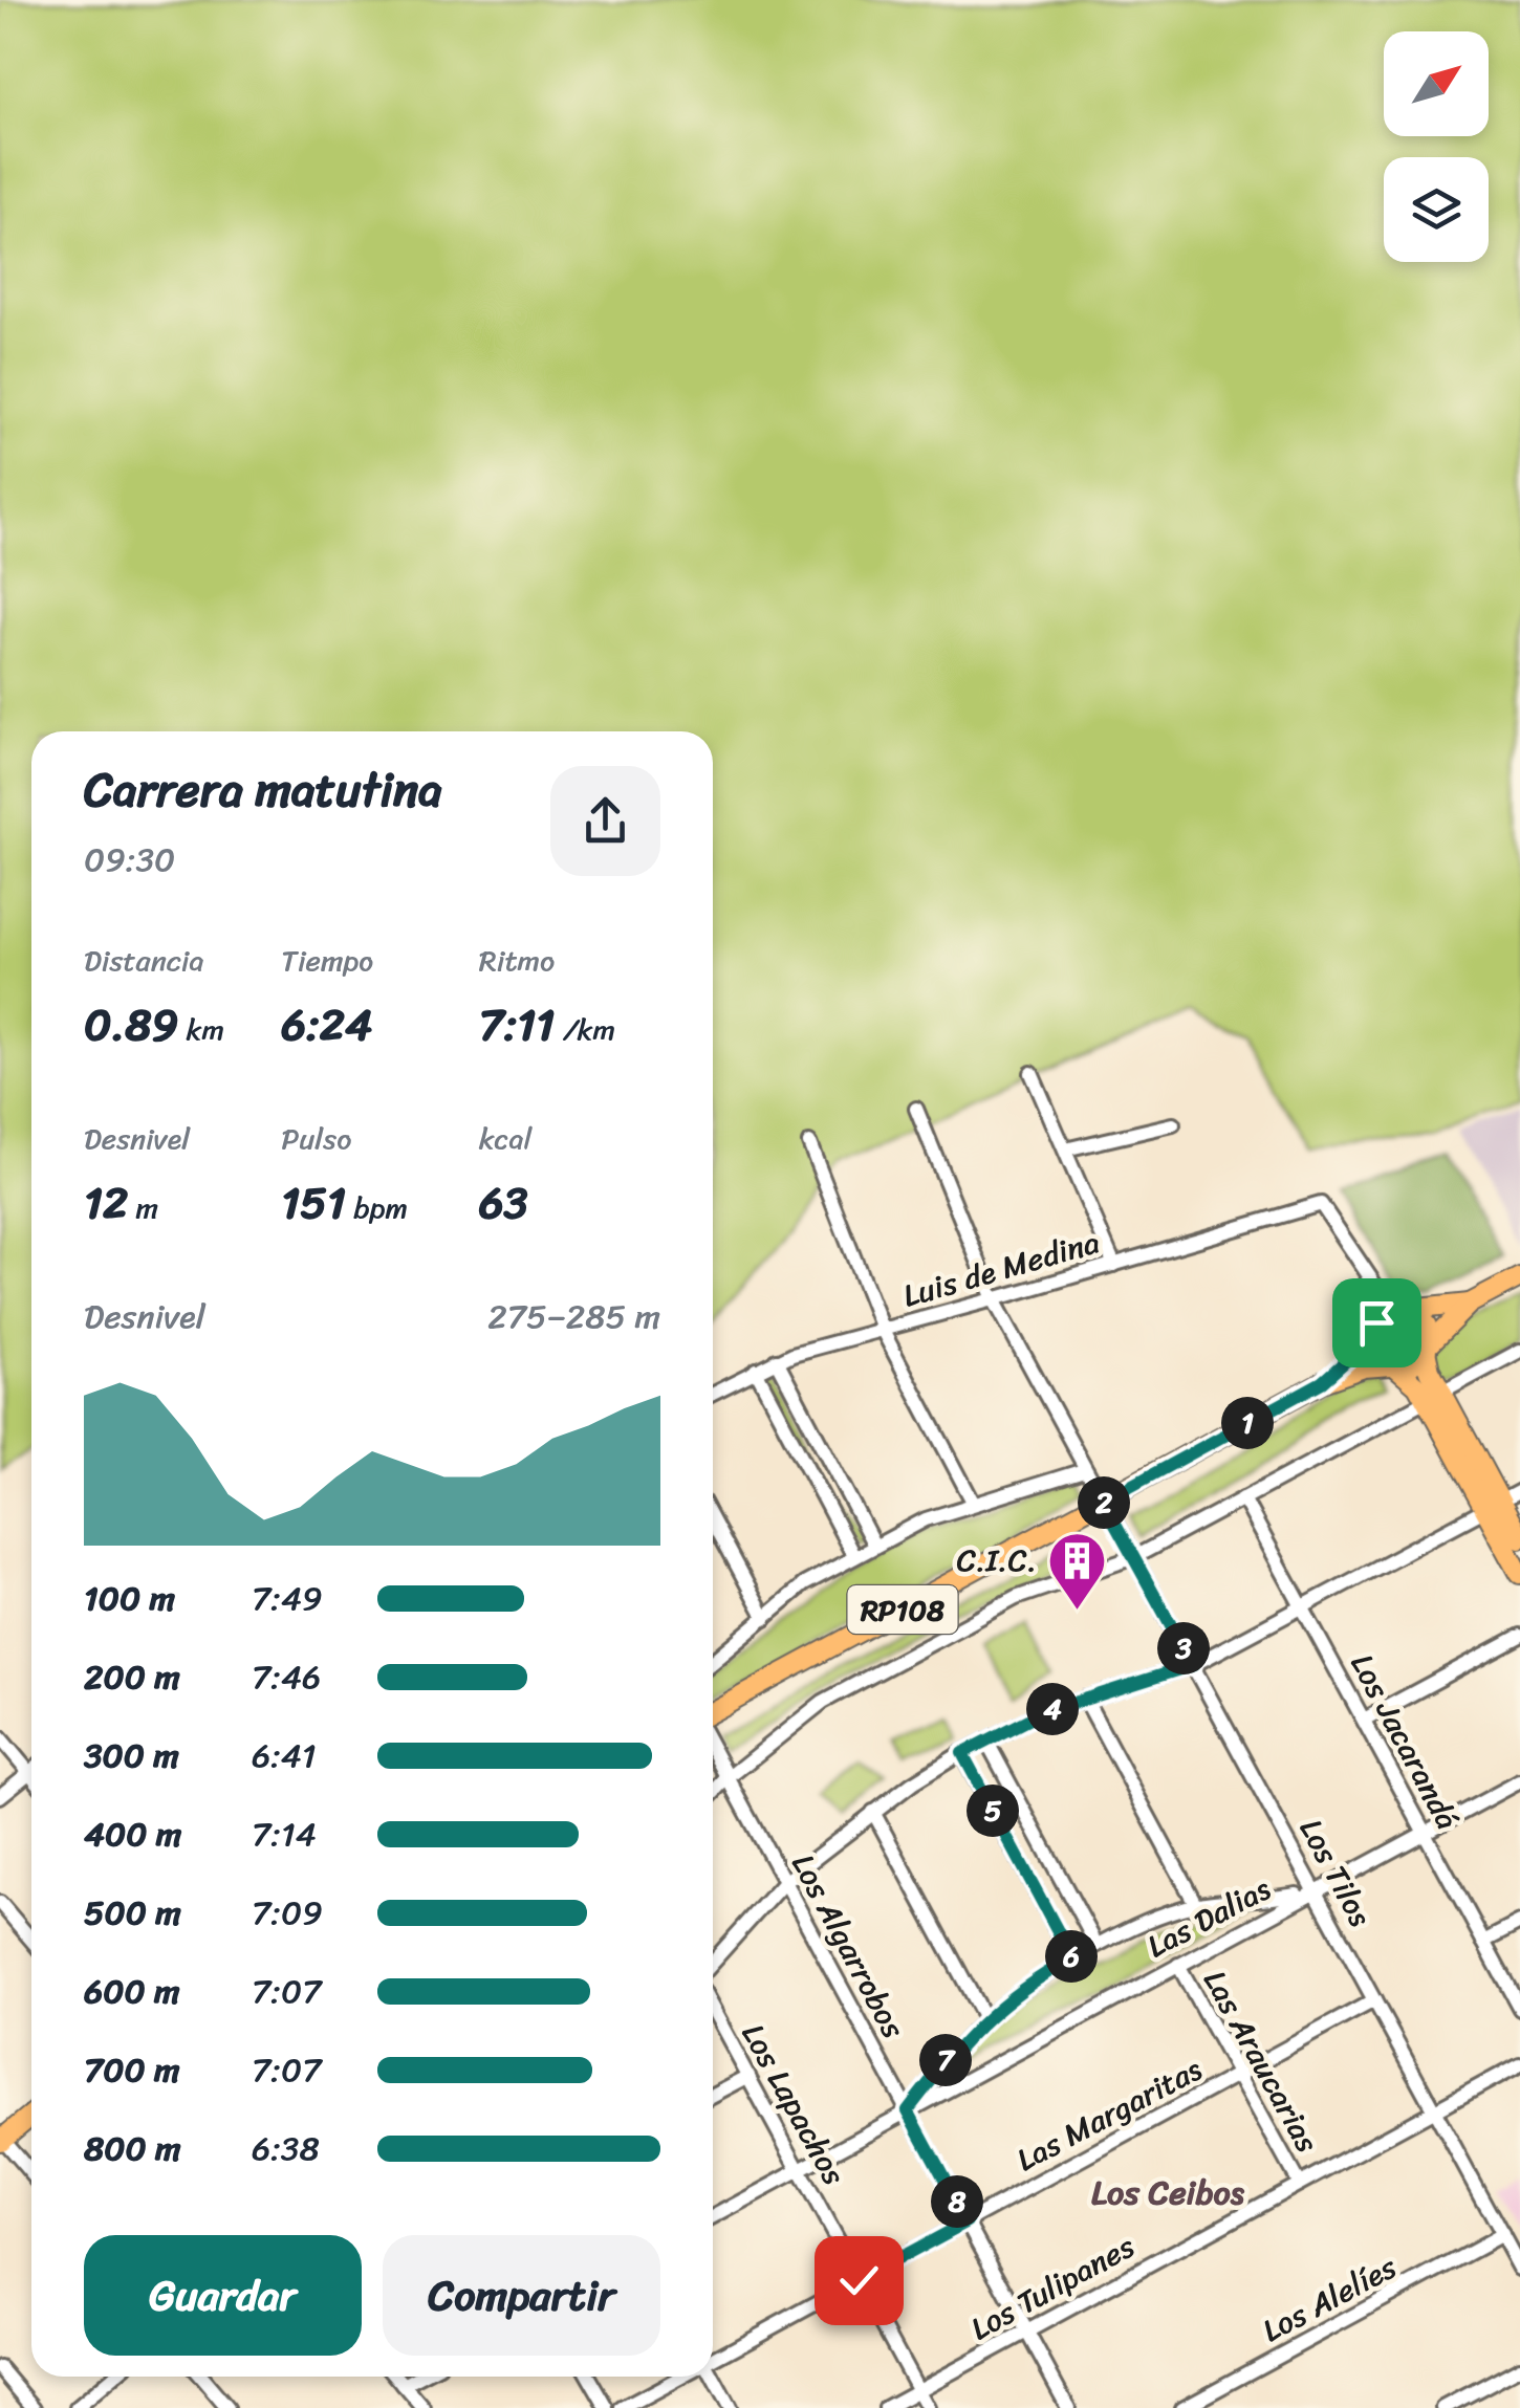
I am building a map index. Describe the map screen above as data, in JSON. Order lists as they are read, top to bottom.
{
  "streets": {
    "main road": ["RP108"],
    "street": [
      "Luis de Medina",
      "Los Jacarandá",
      "Los Tilos",
      "Las Dalias",
      "Los Algarrobos",
      "Las Araucarias",
      "Los Lapachos",
      "Las Margaritas",
      "Los Tulipanes",
      "Los Alelíes"
    ]
  },
  "crossings": [
    ["Luis de Medina", "Los Tilos"],
    ["RP108", "Los Tilos"],
    ["Los Jacarandá", "Las Dalias"],
    ["Los Tilos", "Las Dalias"],
    ["Los Tilos", "Las Margaritas"],
    ["Los Tilos", "Los Tulipanes"],
    ["Los Tilos", "Los Alelíes"],
    ["Las Dalias", "Los Algarrobos"],
    ["Las Dalias", "Las Araucarias"],
    ["Las Dalias", "Los Lapachos"],
    ["Los Algarrobos", "Las Margaritas"],
    ["Los Algarrobos", "Los Tulipanes"],
    ["Las Araucarias", "Las Margaritas"],
    ["Las Araucarias", "Los Tulipanes"],
    ["Los Lapachos", "Las Margaritas"],
    ["Los Lapachos", "Los Tulipanes"]
  ],
  "districts": ["Los Ceibos"],
  "places": {
    "building": ["C.I.C."]
  },
  "north": "top right",
  "page": {
    "heading": ["Carrera matutina", "09:30"],
    "stats": [
      ["Distancia", "0.89 km"],
      ["Tiempo", "6:24"],
      ["Ritmo", "7:11 /km"],
      ["Desnivel", "12 m"],
      ["Pulso", "151 bpm"],
      ["kcal", "63"]
    ],
    "chart": ["Desnivel", "275–285 m"],
    "pins": [
      "1",
      "2",
      "3",
      "4",
      "5",
      "6",
      "7",
      "8"
    ],
    "list": [
      {
        "name": "100 m",
        "note": "7:49"
      },
      {
        "name": "200 m",
        "note": "7:46"
      },
      {
        "name": "300 m",
        "note": "6:41"
      },
      {
        "name": "400 m",
        "note": "7:14"
      },
      {
        "name": "500 m",
        "note": "7:09"
      },
      {
        "name": "600 m",
        "note": "7:07"
      },
      {
        "name": "700 m",
        "note": "7:07"
      },
      {
        "name": "800 m",
        "note": "6:38"
      }
    ],
    "buttons": ["Guardar", "Compartir"]
  }
}
